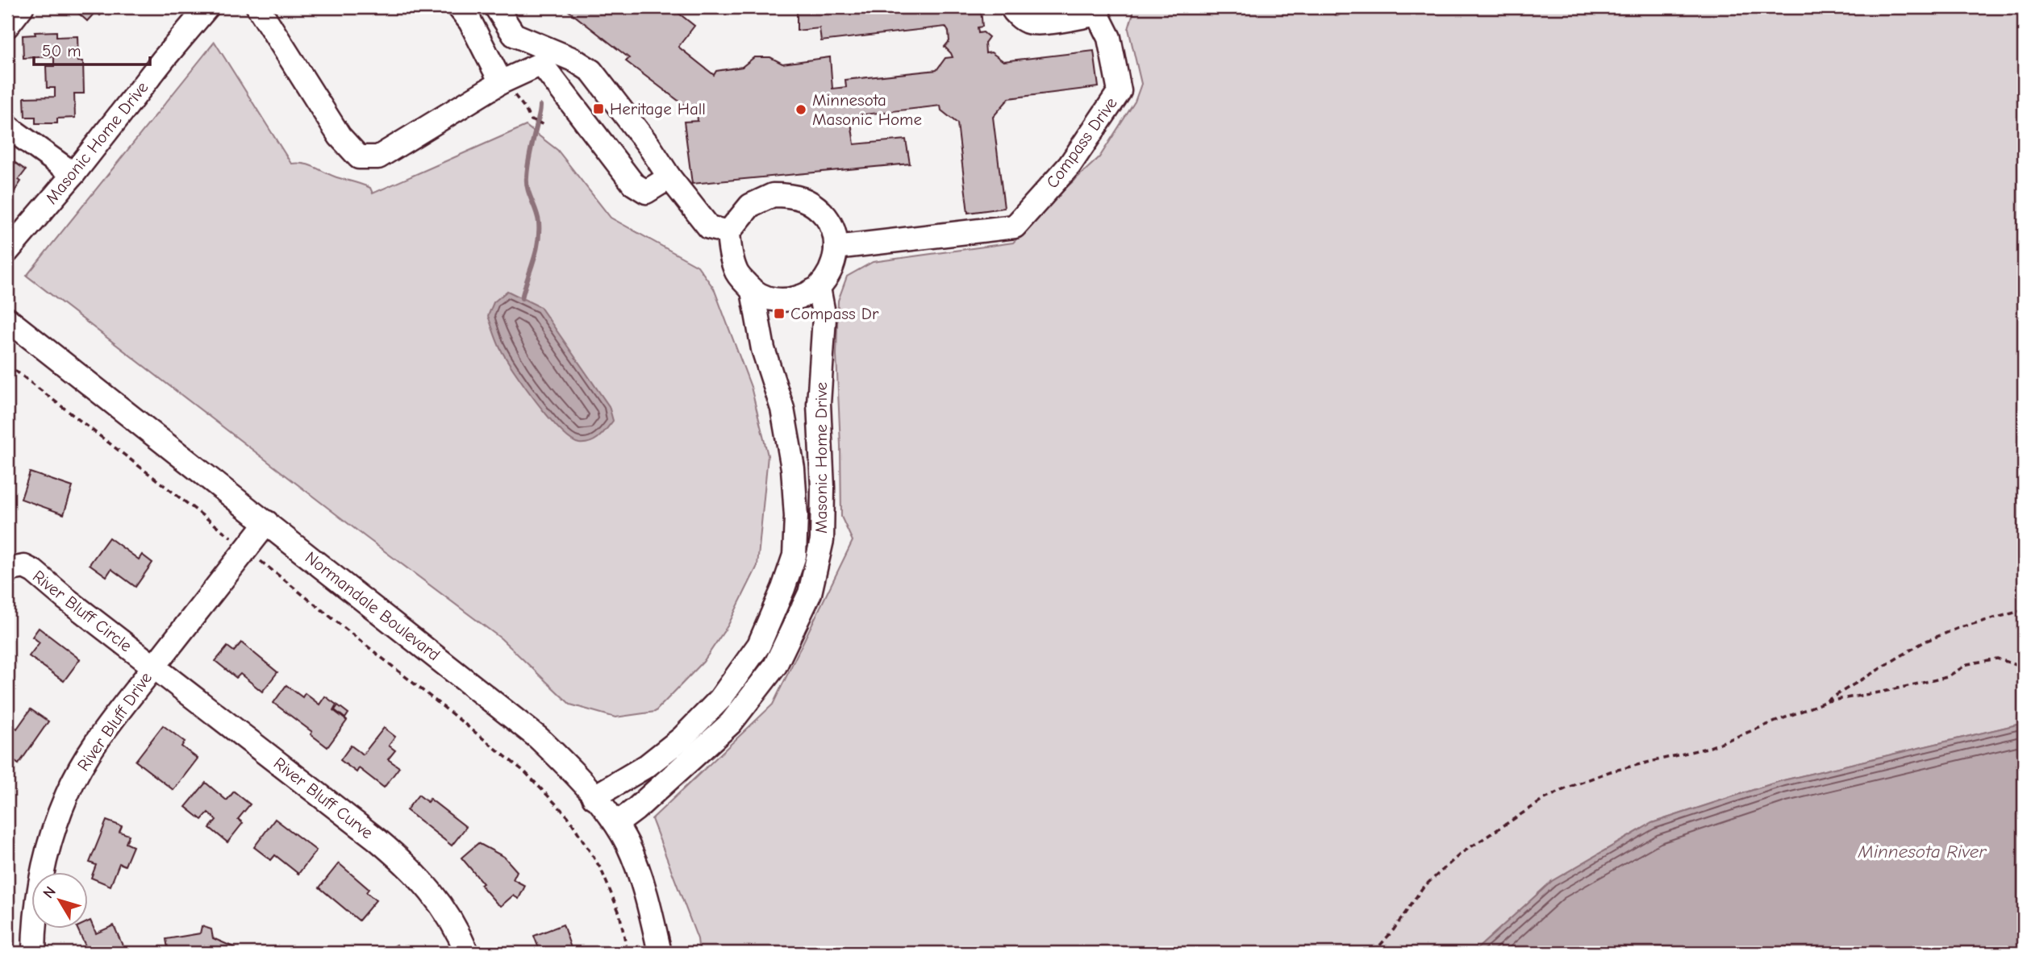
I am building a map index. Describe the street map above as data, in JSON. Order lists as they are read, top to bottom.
{
  "streets": {
    "street": [
      "Masonic Home Drive",
      "Compass Drive",
      "Normandale Boulevard",
      "River Bluff Circle",
      "River Bluff Drive",
      "River Bluff Curve"
    ]
  },
  "crossings": [
    ["Masonic Home Drive", "Compass Drive"],
    ["Masonic Home Drive", "Normandale Boulevard"],
    ["Normandale Boulevard", "River Bluff Drive"],
    ["River Bluff Circle", "River Bluff Drive"],
    ["River Bluff Circle", "River Bluff Curve"],
    ["River Bluff Drive", "River Bluff Curve"]
  ],
  "water": ["Minnesota River"],
  "places": {
    "transit": ["Heritage Hall", "Compass Dr"],
    "other": ["Minnesota Masonic Home"]
  },
  "scale_bar": "50 m",
  "north": "top left"
}
